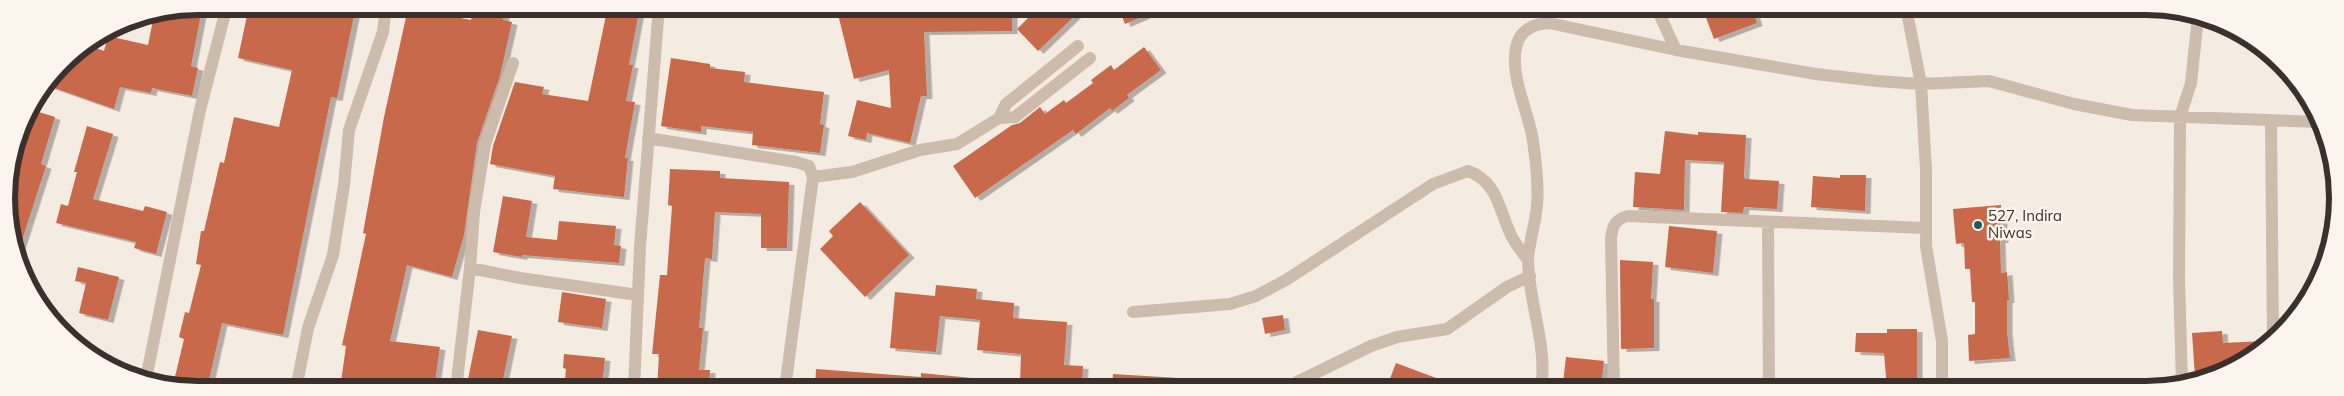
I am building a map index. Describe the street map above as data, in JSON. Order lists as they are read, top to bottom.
{
  "places": ["527, Indira Niwas"]
}
